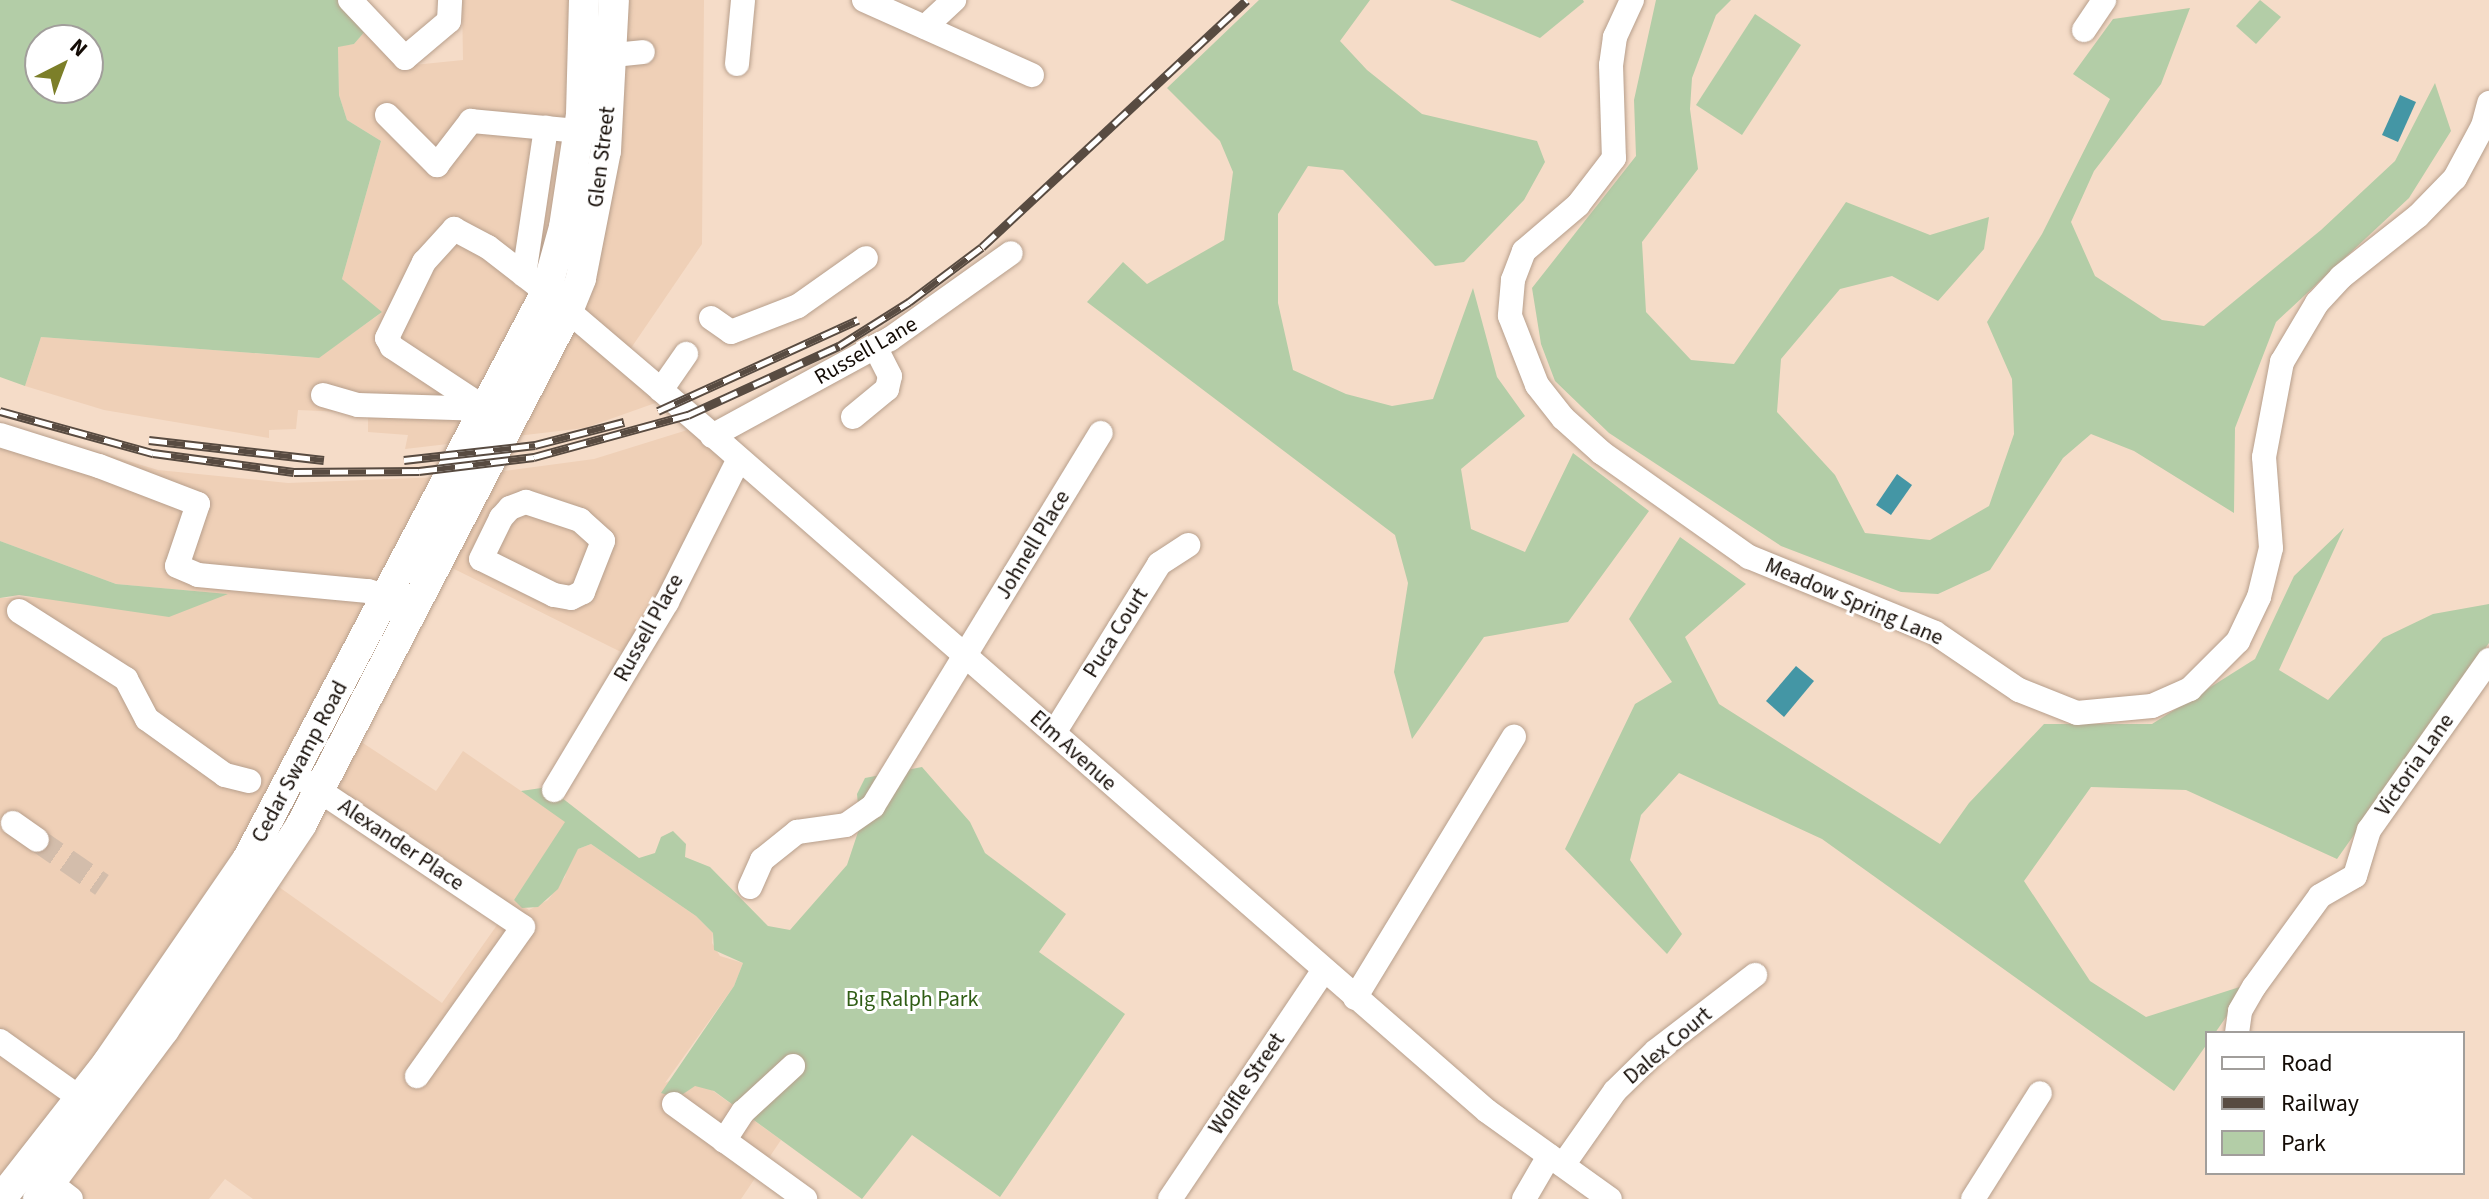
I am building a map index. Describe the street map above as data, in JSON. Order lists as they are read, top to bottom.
{
  "streets": {
    "main road": ["Glen Street", "Cedar Swamp Road"],
    "street": [
      "Russell Lane",
      "Johnell Place",
      "Meadow Spring Lane",
      "Russell Place",
      "Puca Court",
      "Elm Avenue",
      "Victoria Lane",
      "Alexander Place",
      "Dalex Court",
      "Wolfle Street"
    ]
  },
  "crossings": [
    ["Glen Street", "Elm Avenue"],
    ["Glen Street", "Cedar Swamp Road"],
    ["Russell Lane", "Elm Avenue"],
    ["Johnell Place", "Elm Avenue"],
    ["Russell Place", "Elm Avenue"],
    ["Puca Court", "Elm Avenue"],
    ["Elm Avenue", "Cedar Swamp Road"],
    ["Elm Avenue", "Dalex Court"],
    ["Elm Avenue", "Wolfle Street"],
    ["Cedar Swamp Road", "Alexander Place"]
  ],
  "parks": ["Big Ralph Park"],
  "legend": ["Road", "Railway", "Park"],
  "north": "top right"
}
